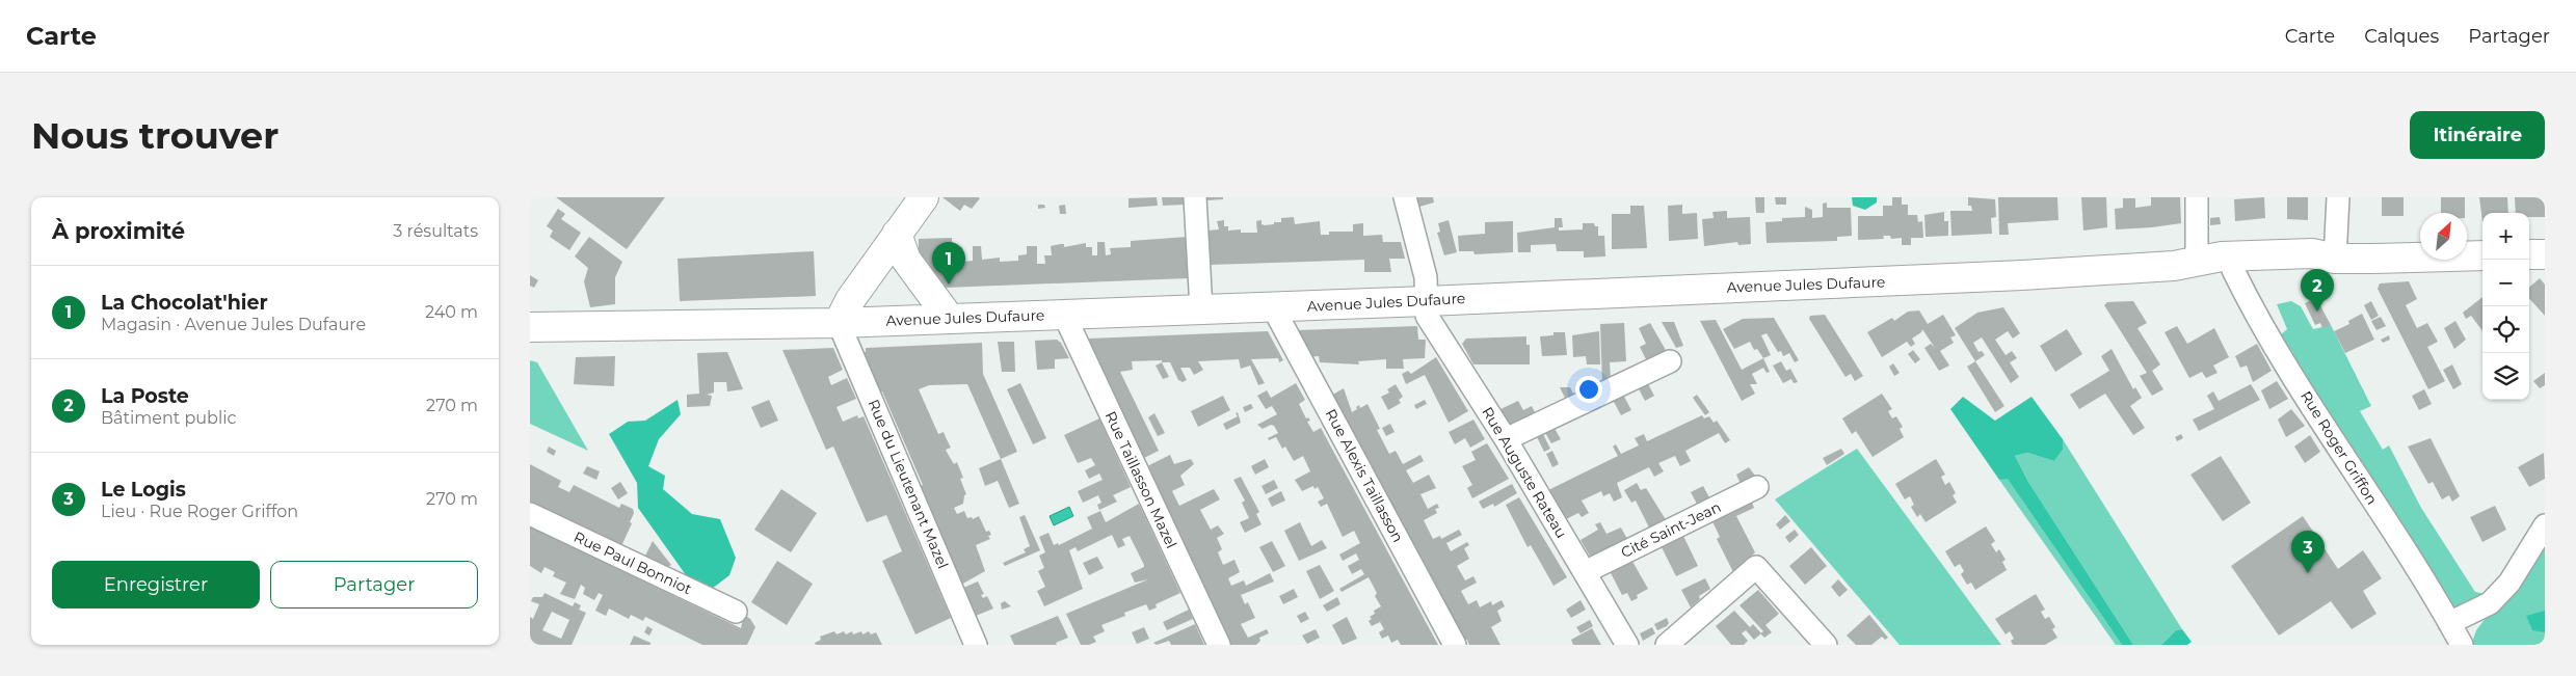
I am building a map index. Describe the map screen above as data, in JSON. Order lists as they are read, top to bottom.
{
  "streets": {
    "main road": ["Avenue Jules Dufaure"],
    "street": [
      "Rue Roger Griffon",
      "Rue Auguste Rateau",
      "Rue Alexis Taillasson",
      "Rue Taillasson Mazel",
      "Rue du Lieutenant Mazel",
      "Cité Saint-Jean",
      "Rue Paul Bonniot"
    ]
  },
  "crossings": [
    ["Avenue Jules Dufaure", "Rue Auguste Rateau"],
    ["Avenue Jules Dufaure", "Rue Alexis Taillasson"],
    ["Avenue Jules Dufaure", "Rue Taillasson Mazel"],
    ["Avenue Jules Dufaure", "Rue du Lieutenant Mazel"],
    ["Rue Auguste Rateau", "Cité Saint-Jean"]
  ],
  "north": "top right",
  "page": {
    "header": "Carte",
    "nav": ["Carte", "Calques", "Partager"],
    "buttons": [
      "Itinéraire",
      ["Enregistrer", "Partager"]
    ],
    "title": "Nous trouver",
    "heading": ["À proximité", "3 résultats"],
    "map_buttons": ["+", "−"],
    "pins": ["1", "2", "3"],
    "list": [
      {
        "mark": "1",
        "name": "La Chocolat'hier",
        "note": "Magasin · Avenue Jules Dufaure",
        "value": "240 m"
      },
      {
        "mark": "2",
        "name": "La Poste",
        "note": "Bâtiment public",
        "value": "270 m"
      },
      {
        "mark": "3",
        "name": "Le Logis",
        "note": "Lieu · Rue Roger Griffon",
        "value": "270 m"
      }
    ]
  }
}
